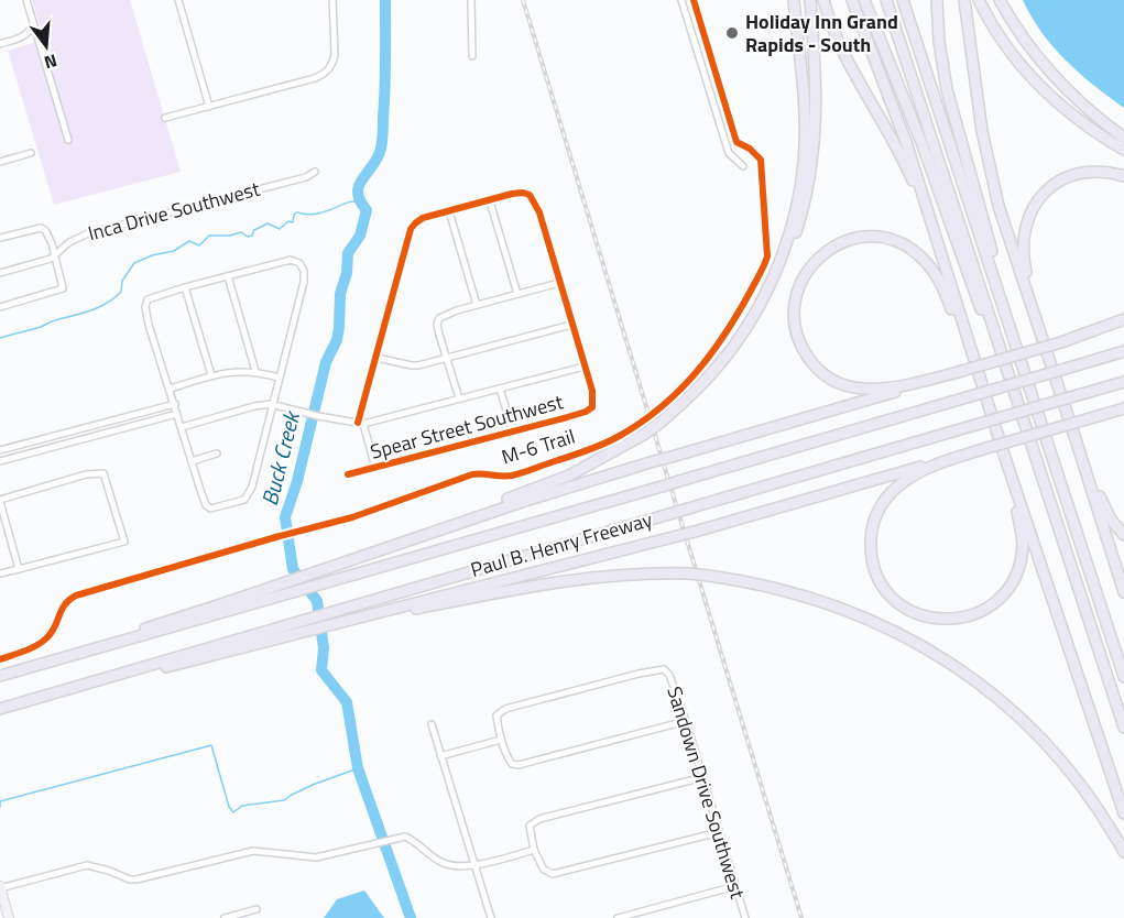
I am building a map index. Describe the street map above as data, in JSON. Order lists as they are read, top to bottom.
{
  "streets": {
    "highway": ["Paul B. Henry Freeway"],
    "street": ["Inca Drive Southwest", "Spear Street Southwest", "Sandown Drive Southwest"],
    "cycle path": ["M-6 Trail"]
  },
  "water": ["Buck Creek"],
  "places": ["Holiday Inn Grand Rapids - South"],
  "north": "bottom"
}
